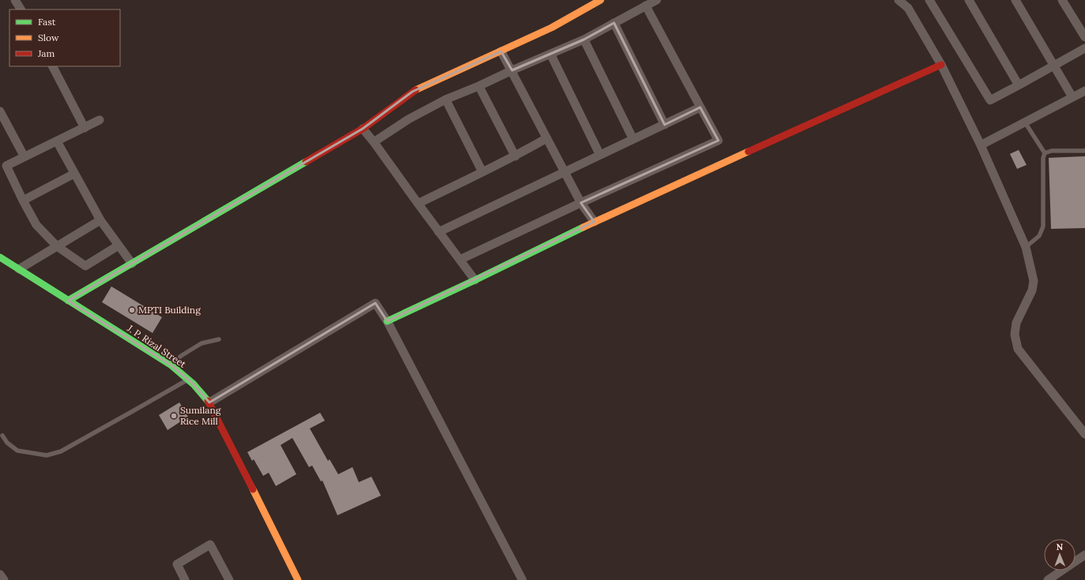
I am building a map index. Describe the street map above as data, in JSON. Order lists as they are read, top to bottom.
{
  "streets": {
    "street": ["J. P. Rizal Street"]
  },
  "places": ["MPTI Building", "Sumilang Rice Mill"],
  "legend": ["Fast", "Slow", "Jam"],
  "north": "top"
}
